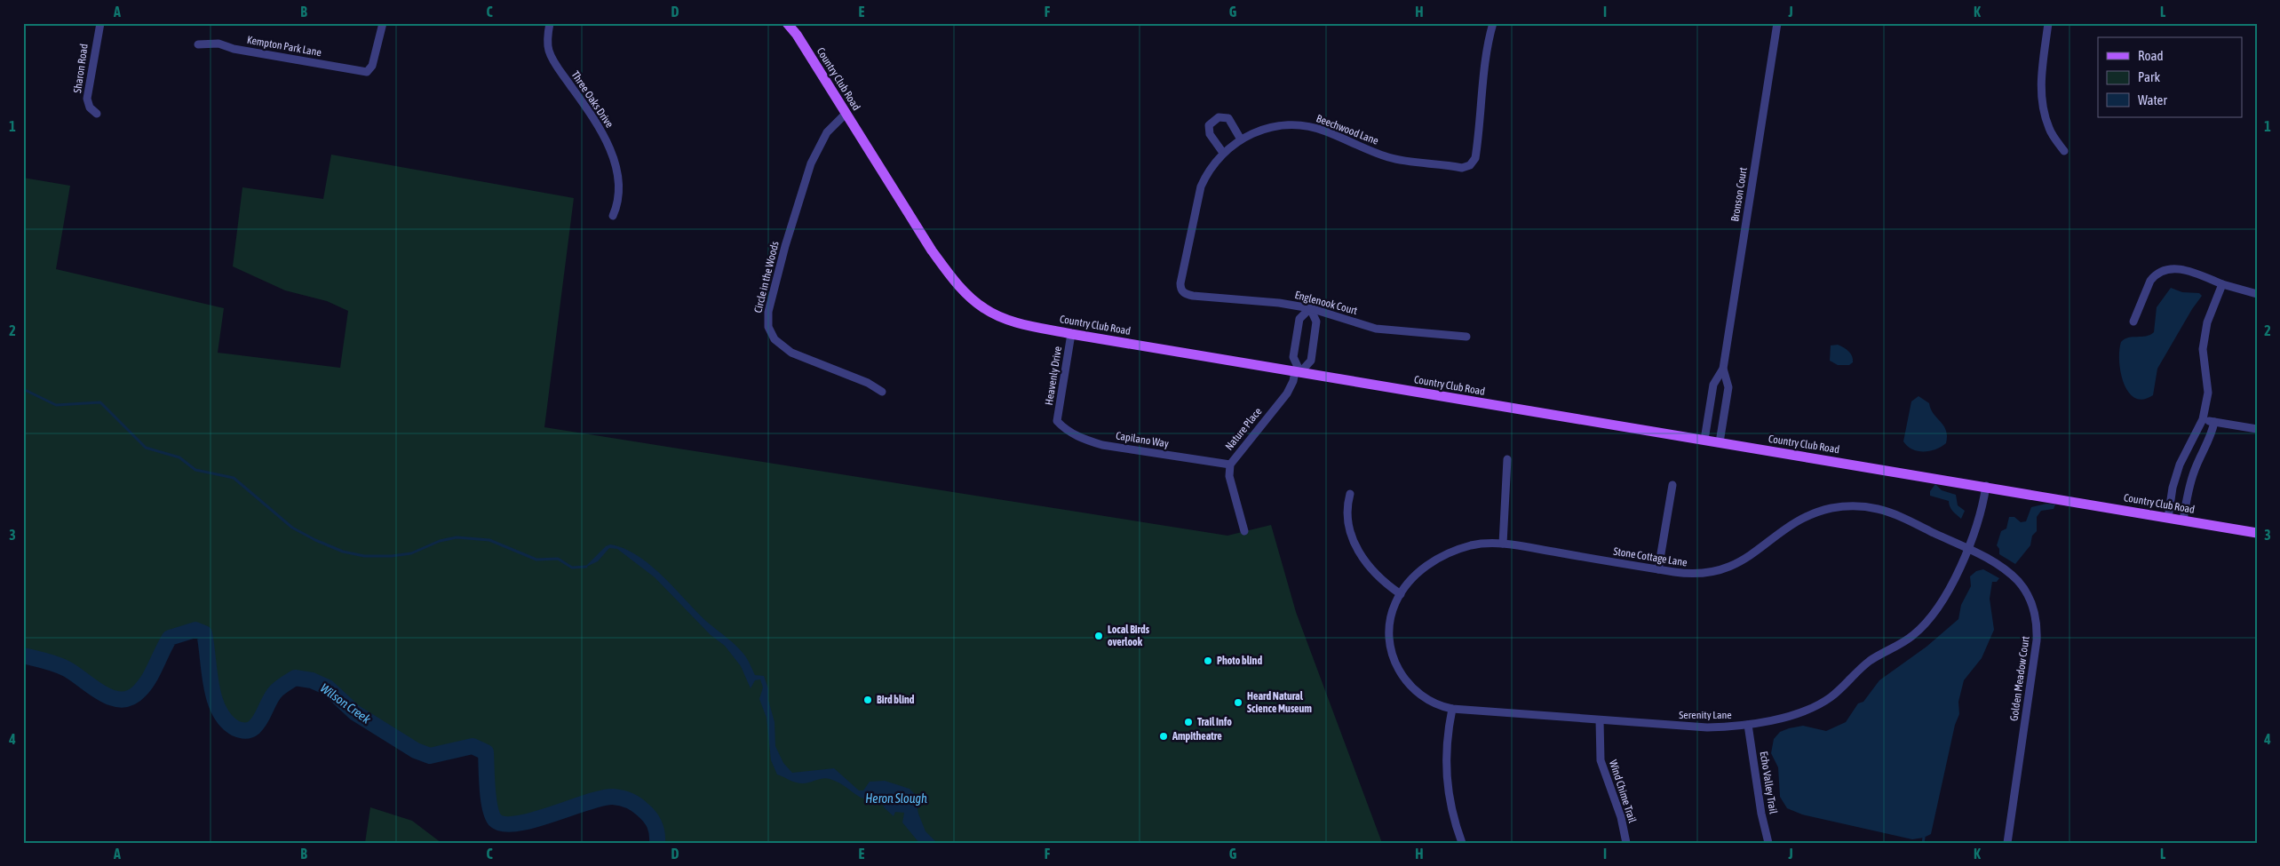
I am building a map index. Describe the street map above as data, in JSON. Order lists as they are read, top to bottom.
{
  "streets": {
    "main road": ["Country Club Road"],
    "street": [
      "Kempton Park Lane",
      "Sharon Road",
      "Three Oaks Drive",
      "Beechwood Lane",
      "Bronson Court",
      "Circle in the Woods",
      "Englenook Court",
      "Heavenly Drive",
      "Nature Place",
      "Capilano Way",
      "Stone Cottage Lane",
      "Golden Meadow Court",
      "Serenity Lane",
      "Echo Valley Trail",
      "Wind Chime Trail"
    ]
  },
  "crossings": [
    ["Country Club Road", "Bronson Court"],
    ["Country Club Road", "Circle in the Woods"],
    ["Country Club Road", "Heavenly Drive"],
    ["Country Club Road", "Nature Place"],
    ["Country Club Road", "Serenity Lane"],
    ["Beechwood Lane", "Englenook Court"],
    ["Englenook Court", "Nature Place"],
    ["Heavenly Drive", "Capilano Way"],
    ["Nature Place", "Capilano Way"],
    ["Stone Cottage Lane", "Golden Meadow Court"],
    ["Stone Cottage Lane", "Serenity Lane"],
    ["Golden Meadow Court", "Serenity Lane"],
    ["Serenity Lane", "Echo Valley Trail"],
    ["Serenity Lane", "Wind Chime Trail"]
  ],
  "water": ["Wilson Creek", "Heron Slough"],
  "places": [
    "Local Birds overlook",
    "Photo blind",
    "Bird blind",
    "Heard Natural Science Museum",
    "Trail Info",
    "Ampitheatre"
  ],
  "legend": ["Road", "Park", "Water"],
  "grid": {
    "columns": [
      "A",
      "B",
      "C",
      "D",
      "E",
      "F",
      "G",
      "H",
      "I",
      "J",
      "K",
      "L"
    ],
    "rows": [
      "1",
      "2",
      "3",
      "4"
    ]
  }
}
